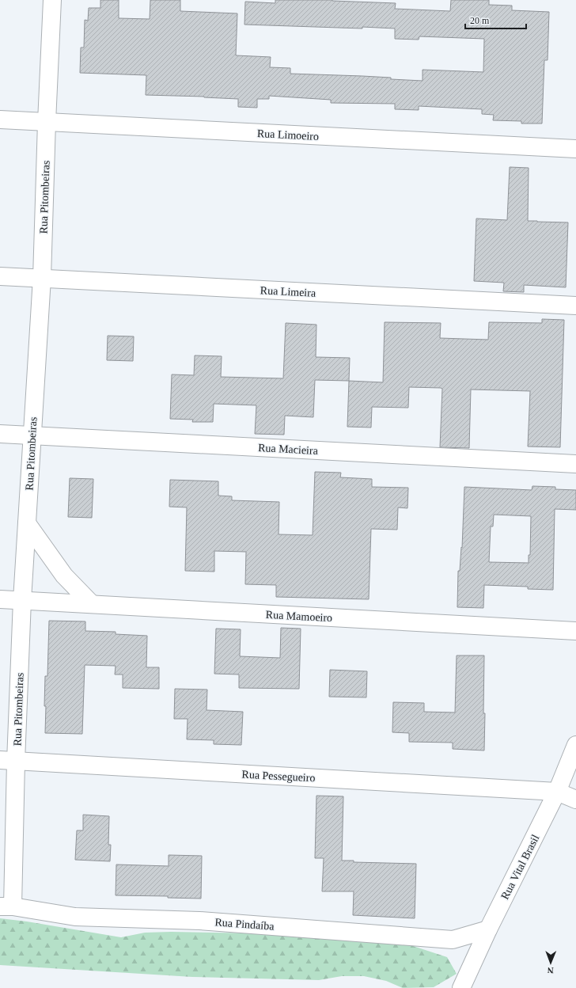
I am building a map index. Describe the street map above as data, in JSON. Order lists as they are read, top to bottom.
{
  "streets": {
    "street": [
      "Rua Limoeiro",
      "Rua Pitombeiras",
      "Rua Limeira",
      "Rua Macieira",
      "Rua Mamoeiro",
      "Rua Pessegueiro",
      "Rua Vital Brasil",
      "Rua Pindaíba"
    ]
  },
  "crossings": [
    ["Rua Limoeiro", "Rua Pitombeiras"],
    ["Rua Pitombeiras", "Rua Limeira"],
    ["Rua Pitombeiras", "Rua Macieira"],
    ["Rua Pitombeiras", "Rua Mamoeiro"],
    ["Rua Pitombeiras", "Rua Pessegueiro"],
    ["Rua Pitombeiras", "Rua Pindaíba"],
    ["Rua Pessegueiro", "Rua Vital Brasil"],
    ["Rua Vital Brasil", "Rua Pindaíba"]
  ],
  "scale_bar": "20 m",
  "north": "bottom"
}
